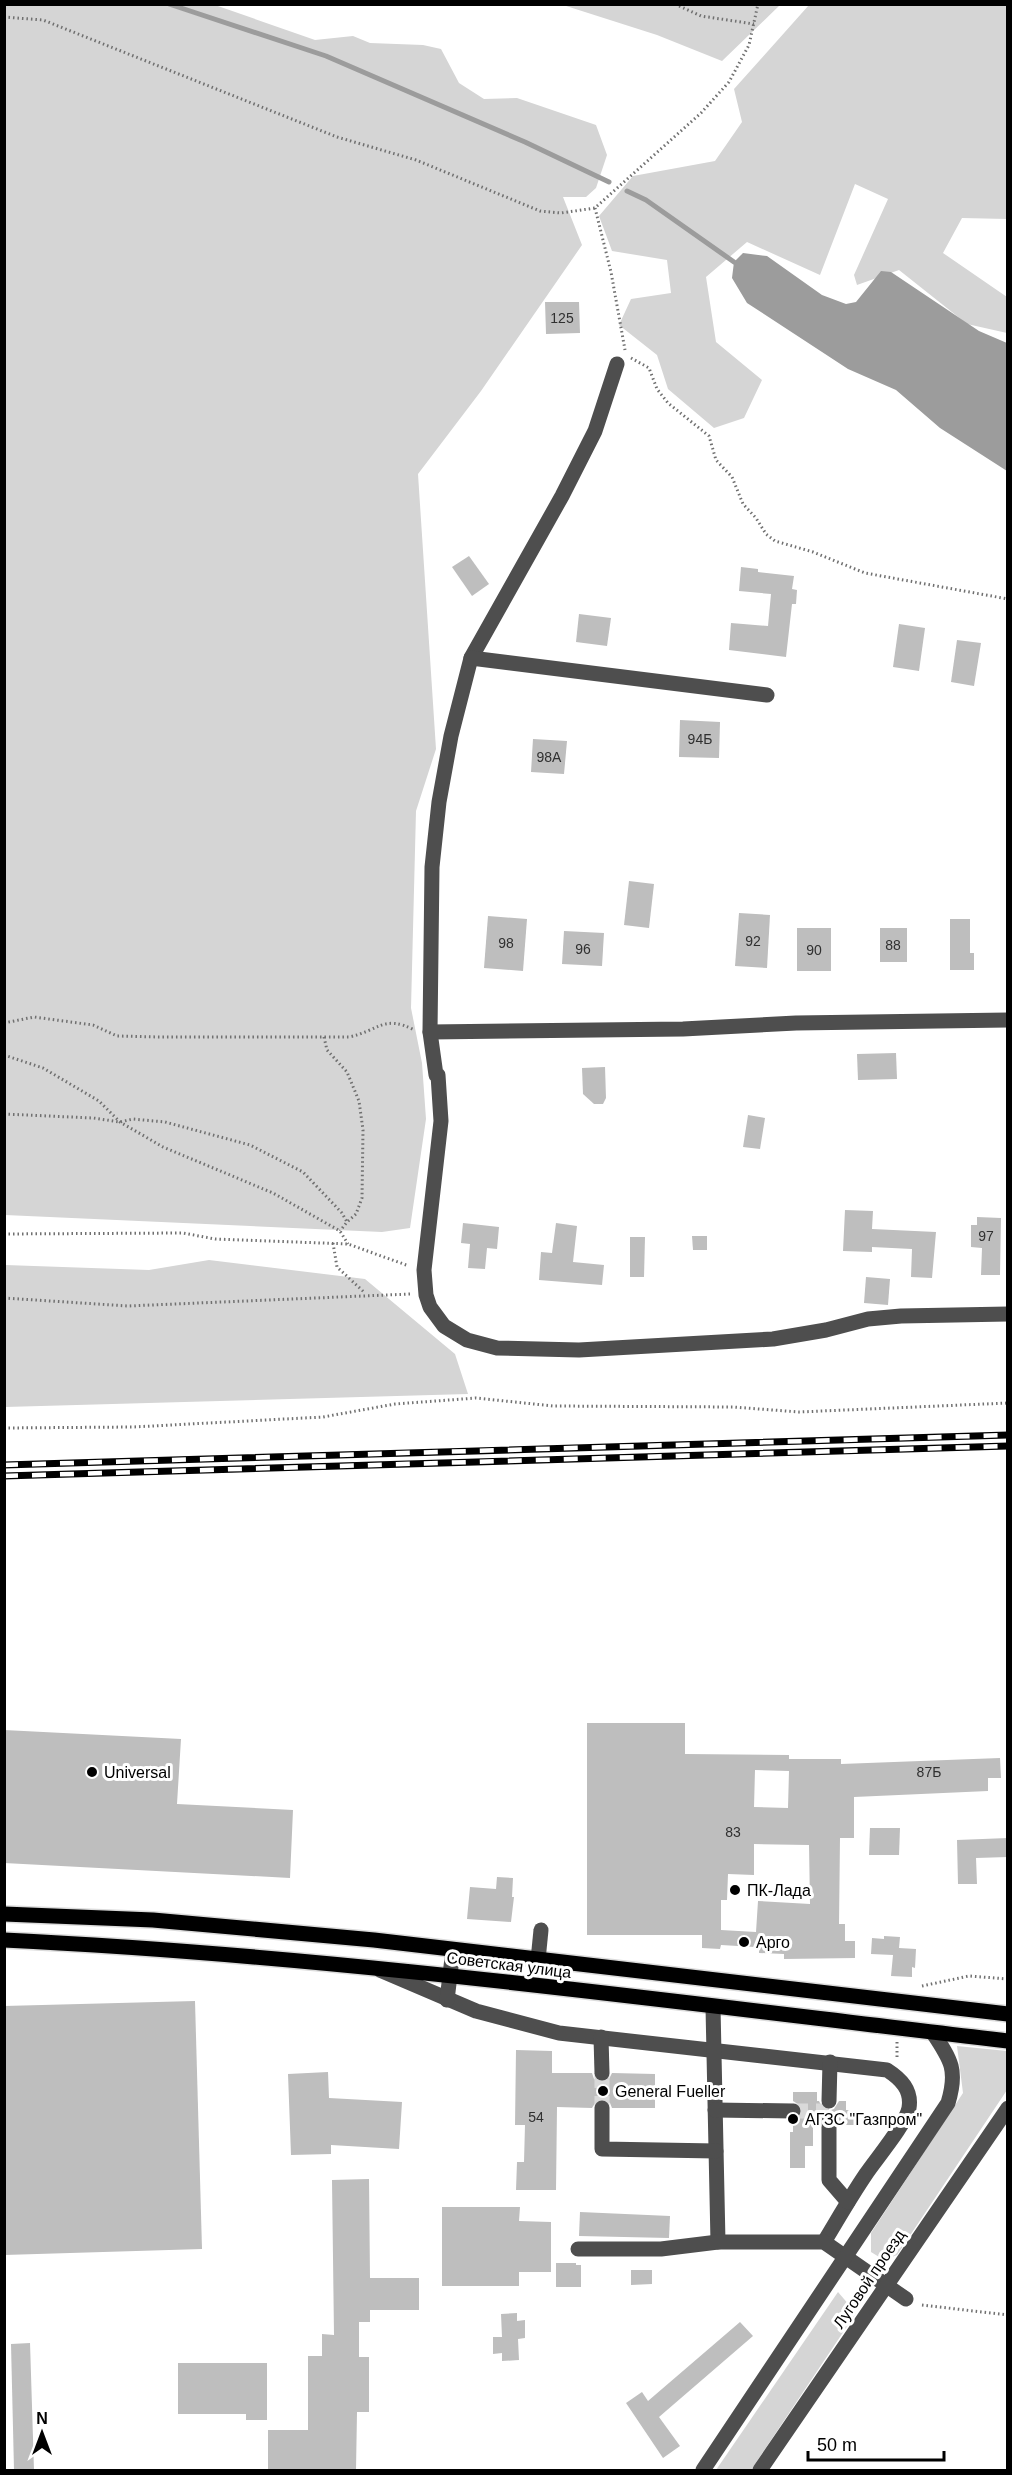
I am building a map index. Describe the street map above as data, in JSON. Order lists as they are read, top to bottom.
{
  "streets": {
    "main road": ["Советская улица"],
    "street": ["Луговой проезд"]
  },
  "crossings": [
    ["Советская улица", "Луговой проезд"]
  ],
  "places": [
    "Universal",
    "ПК-Лада",
    "Арго",
    "General Fueller",
    "АГЗС \"Газпром\""
  ],
  "house_numbers": [
    "125",
    "94Б",
    "98А",
    "92",
    "98",
    "88",
    "96",
    "90",
    "97",
    "87Б",
    "83",
    "54"
  ],
  "scale_bar": "50 m",
  "north": "top"
}
